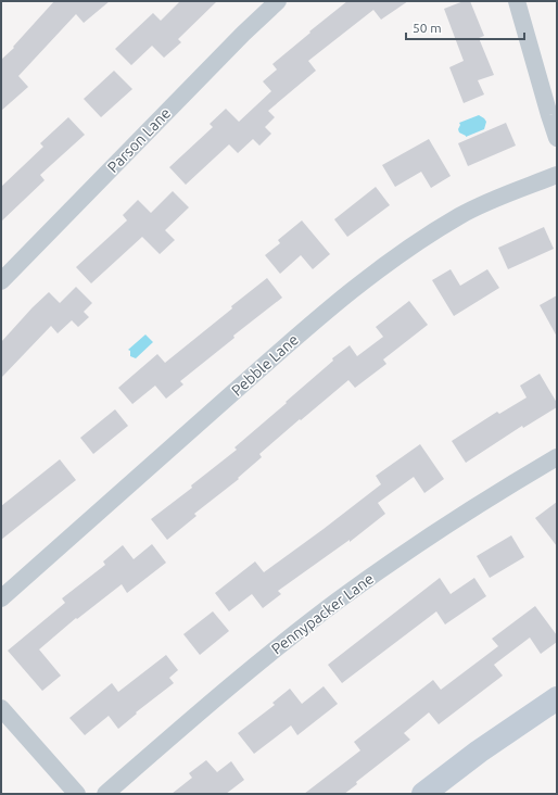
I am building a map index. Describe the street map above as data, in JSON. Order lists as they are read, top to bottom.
{
  "streets": {
    "street": ["Parson Lane", "Pebble Lane", "Pennypacker Lane"]
  },
  "scale_bar": "50 m"
}
